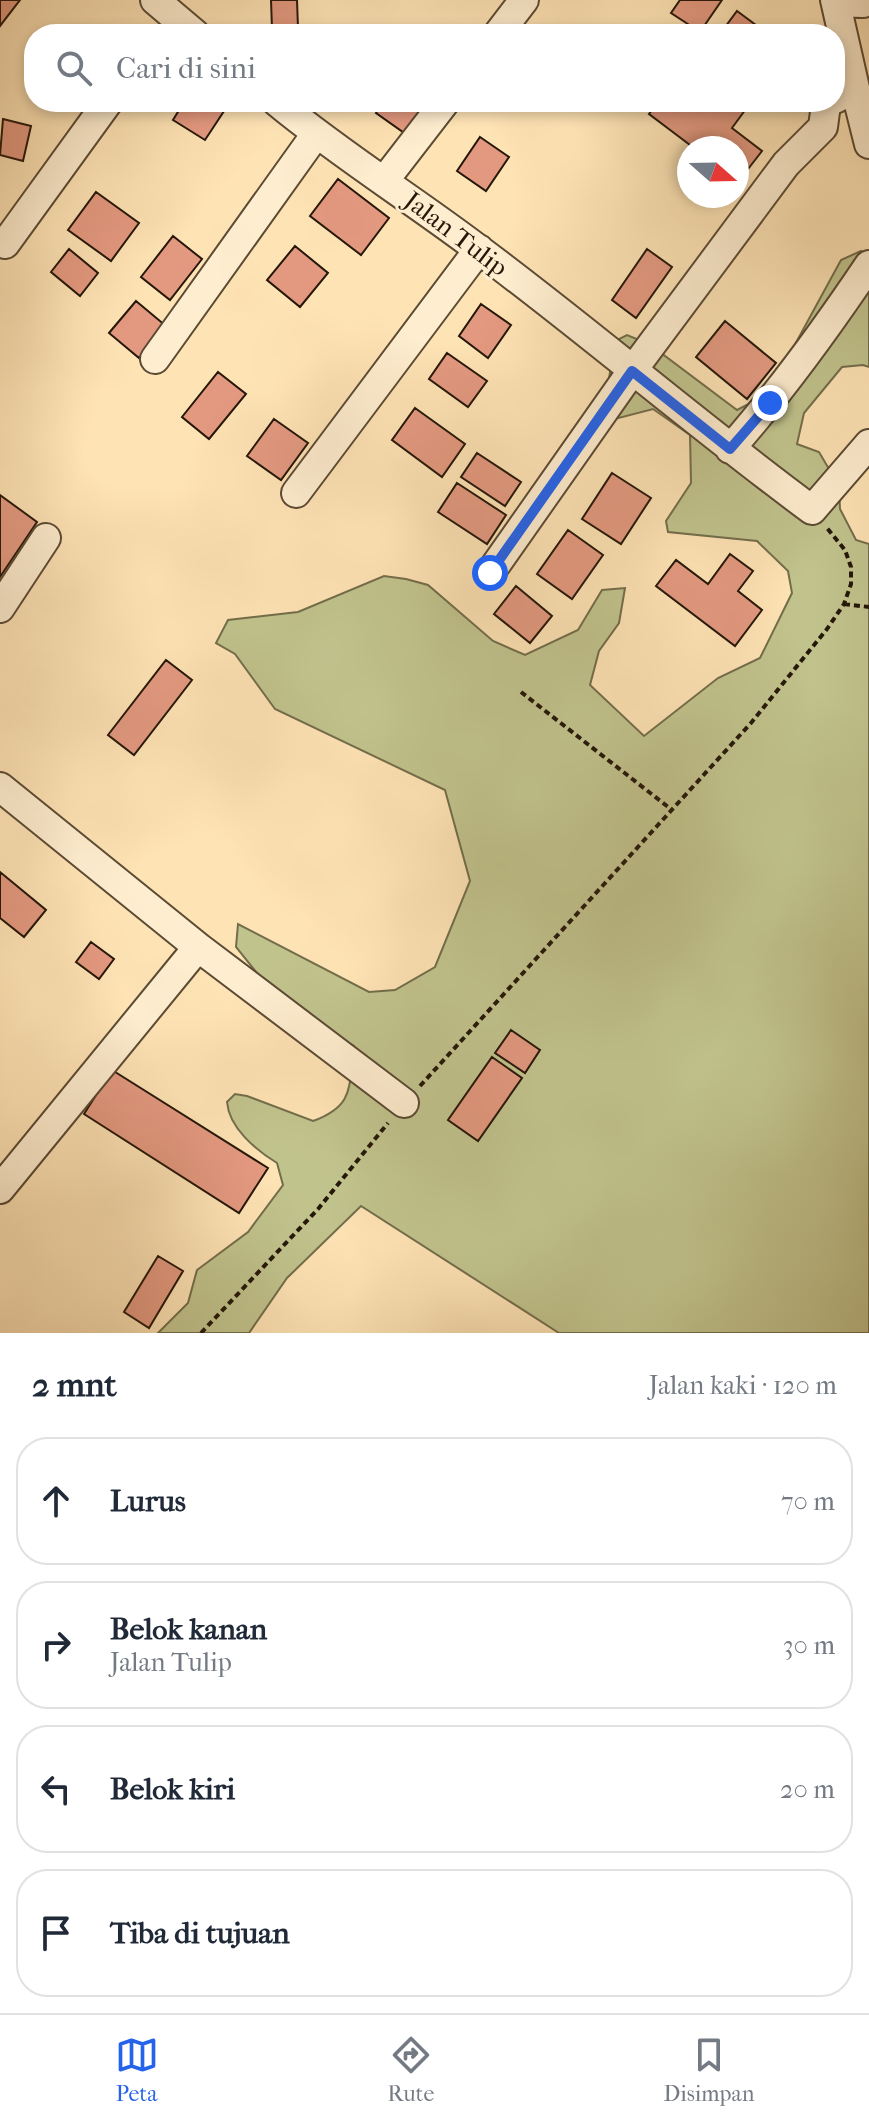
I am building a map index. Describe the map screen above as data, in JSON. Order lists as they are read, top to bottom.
{
  "streets": {
    "street": ["Jalan Tulip"]
  },
  "north": "right",
  "page": {
    "search": "Cari di sini",
    "heading": ["2 mnt", "Jalan kaki · 120 m"],
    "list": [
      ["Lurus", "70 m"],
      ["Belok kanan", "Jalan Tulip", "30 m"],
      ["Belok kiri", "20 m"],
      "Tiba di tujuan"
    ],
    "nav": ["Peta", "Rute", "Disimpan"]
  }
}
